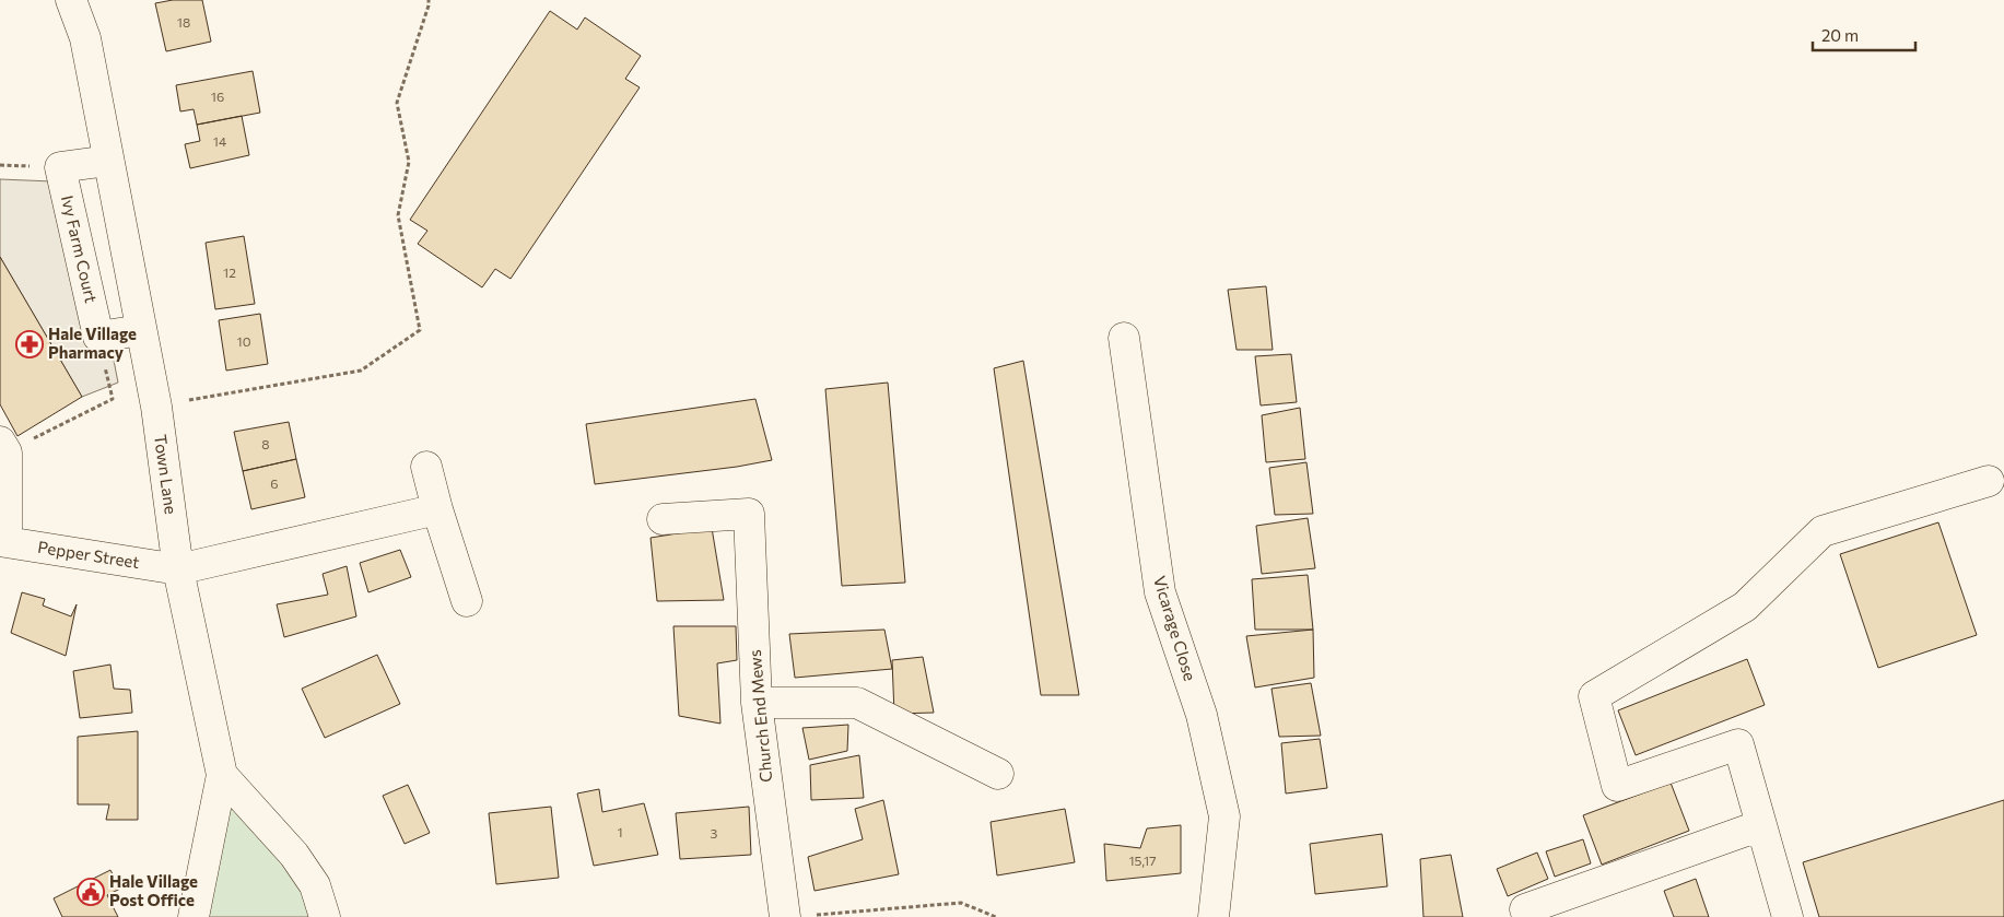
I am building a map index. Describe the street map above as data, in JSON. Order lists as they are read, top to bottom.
{
  "streets": {
    "street": [
      "Ivy Farm Court",
      "Town Lane",
      "Pepper Street",
      "Vicarage Close",
      "Church End Mews"
    ]
  },
  "crossings": [
    ["Ivy Farm Court", "Town Lane"],
    ["Town Lane", "Pepper Street"]
  ],
  "places": {
    "pharmacy": ["Hale Village Pharmacy"],
    "public building": ["Hale Village Post Office"]
  },
  "house_numbers": [
    "18",
    "16",
    "14",
    "12",
    "10",
    "8",
    "6",
    "1",
    "3",
    "15,17"
  ],
  "scale_bar": "20 m"
}
